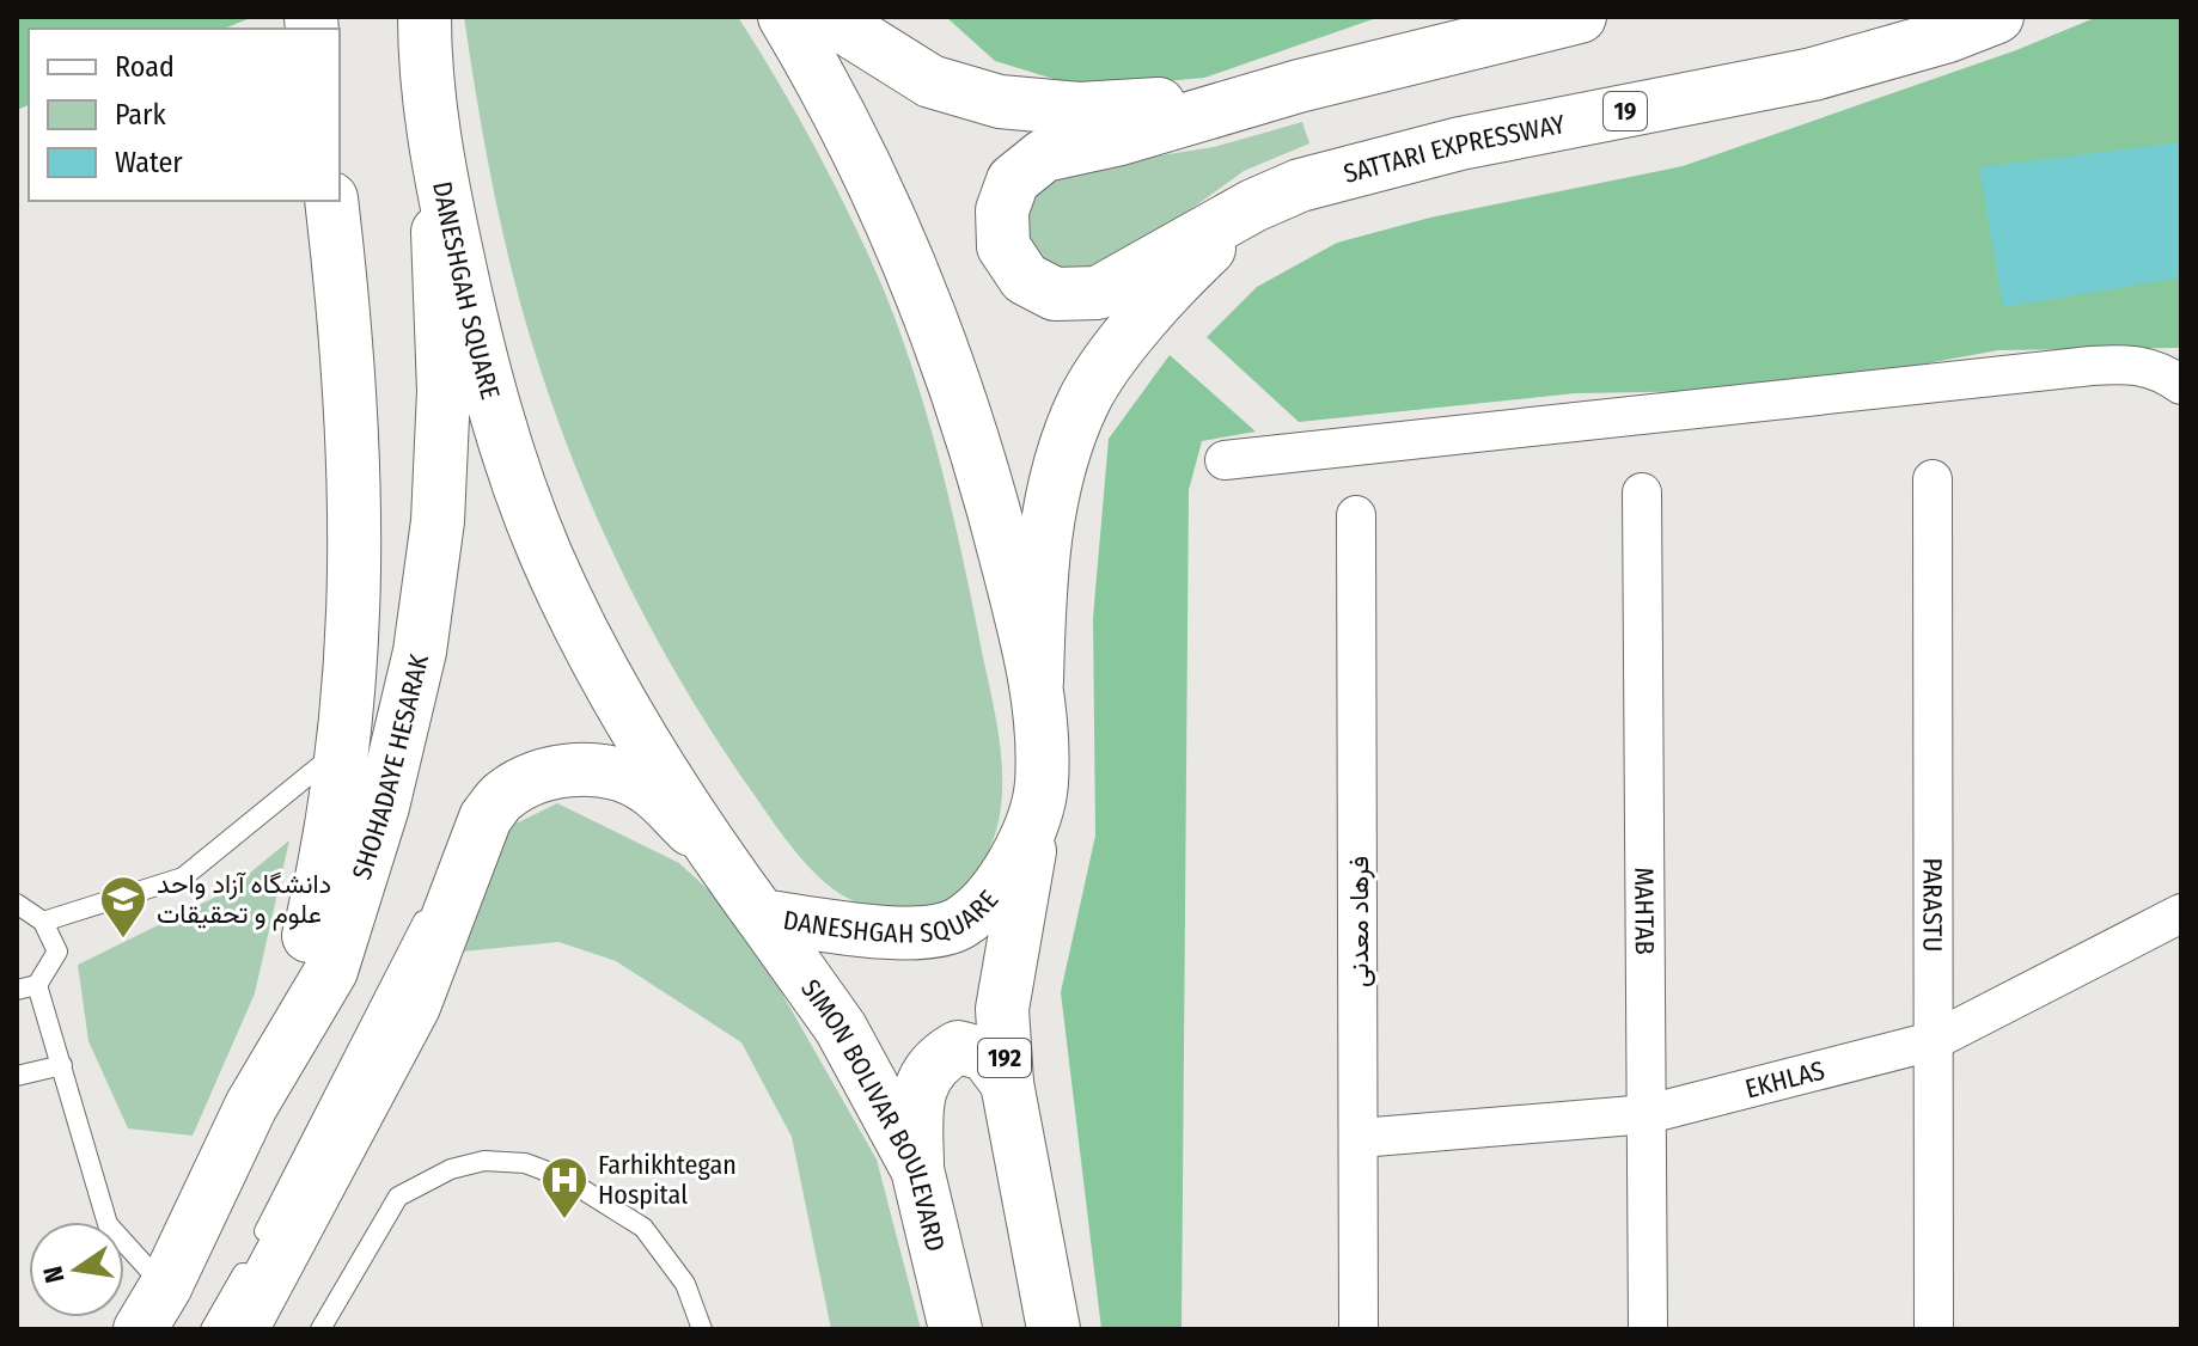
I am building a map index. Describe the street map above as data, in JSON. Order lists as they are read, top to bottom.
{
  "streets": {
    "main road": [
      "19",
      "SATTARI EXPRESSWAY",
      "DANESHGAH SQUARE",
      "SHOHADAYE HESARAK",
      "192",
      "SIMON BOLIVAR BOULEVARD"
    ],
    "street": [
      "PARASTU",
      "MAHTAB",
      "فرهاد معدنی",
      "EKHLAS"
    ]
  },
  "crossings": [
    ["DANESHGAH SQUARE", "SHOHADAYE HESARAK"],
    ["DANESHGAH SQUARE", "192"],
    ["DANESHGAH SQUARE", "SIMON BOLIVAR BOULEVARD"],
    ["PARASTU", "EKHLAS"],
    ["MAHTAB", "EKHLAS"],
    ["فرهاد معدنی", "EKHLAS"]
  ],
  "places": {
    "school or university": ["دانشگاه آزاد واحد علوم و تحقیقات"],
    "hospital": ["Farhikhtegan Hospital"]
  },
  "legend": ["Road", "Park", "Water"],
  "north": "left"
}
